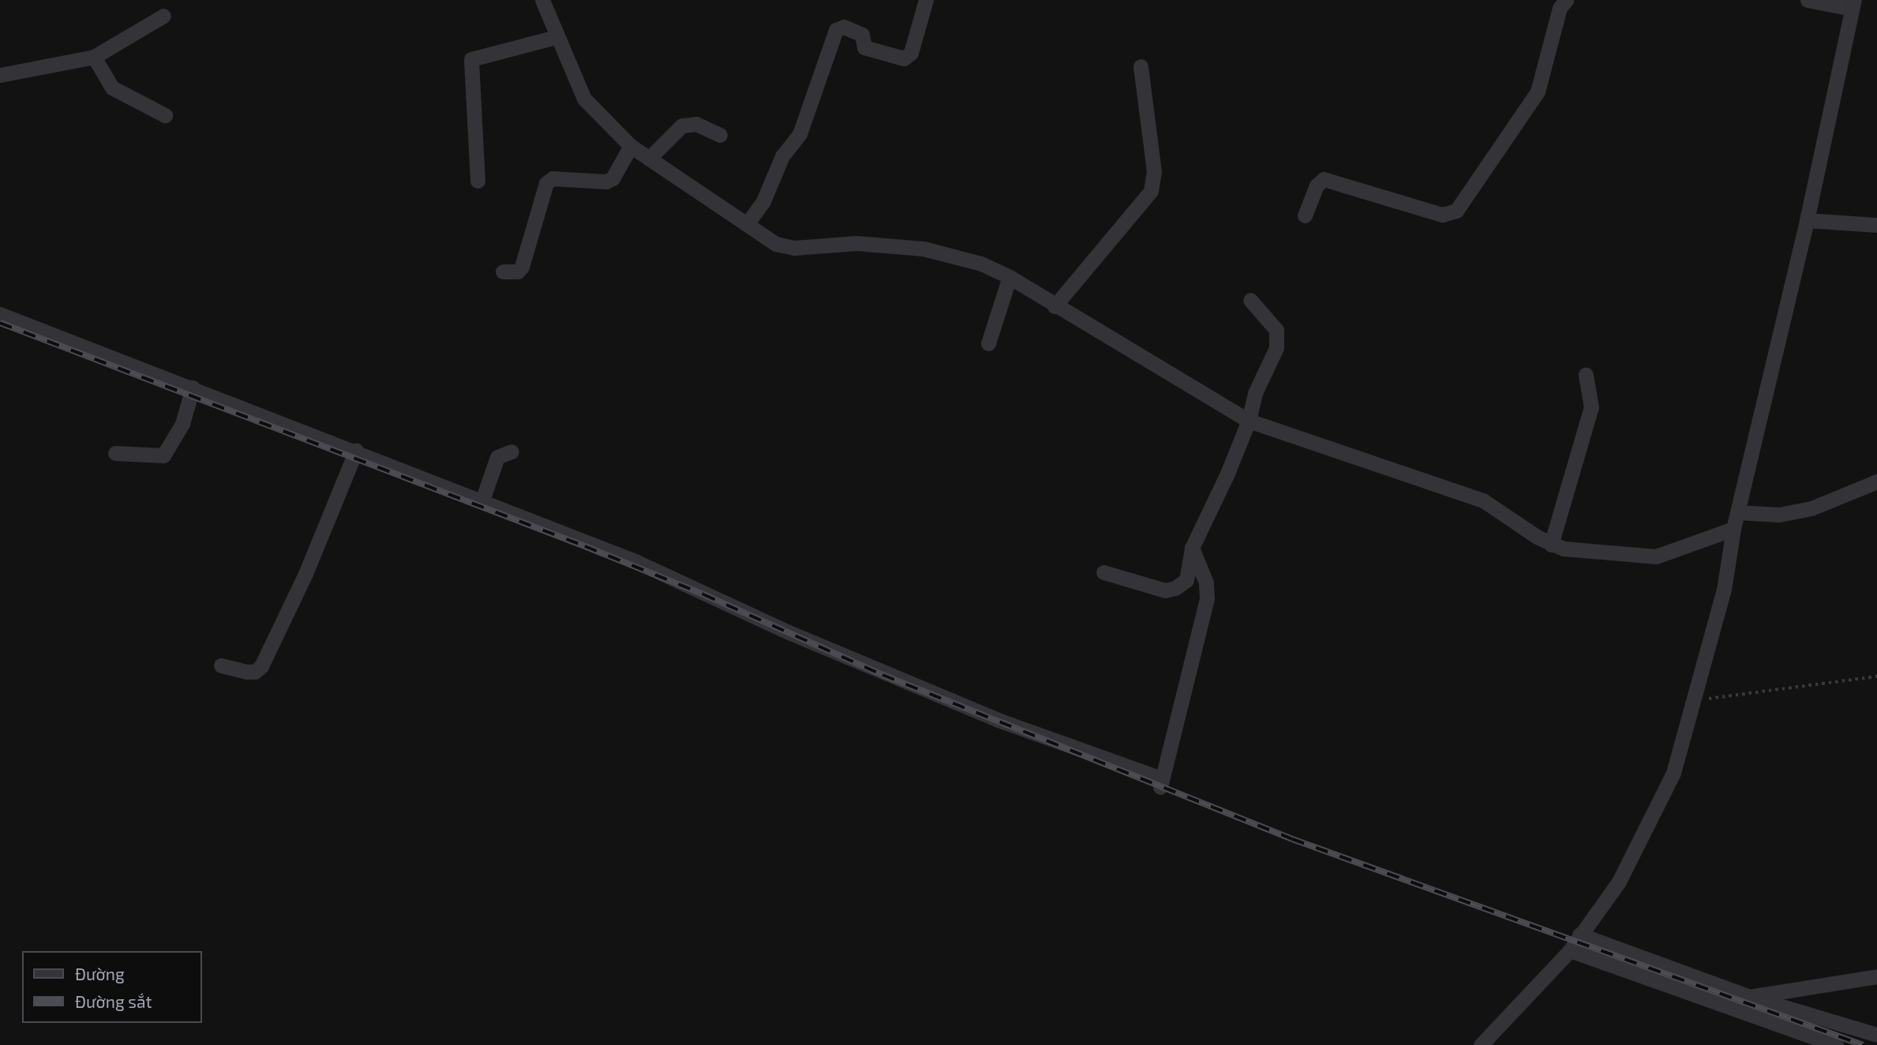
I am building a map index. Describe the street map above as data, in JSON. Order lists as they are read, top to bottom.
{
  "legend": ["Đường", "Đường sắt"]
}
